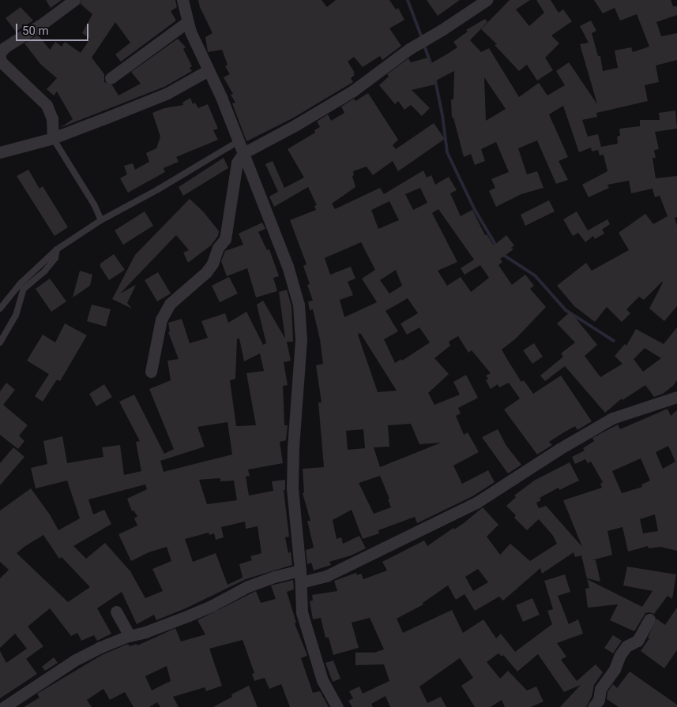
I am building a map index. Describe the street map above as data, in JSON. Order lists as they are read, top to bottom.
{
  "scale_bar": "50 m"
}
